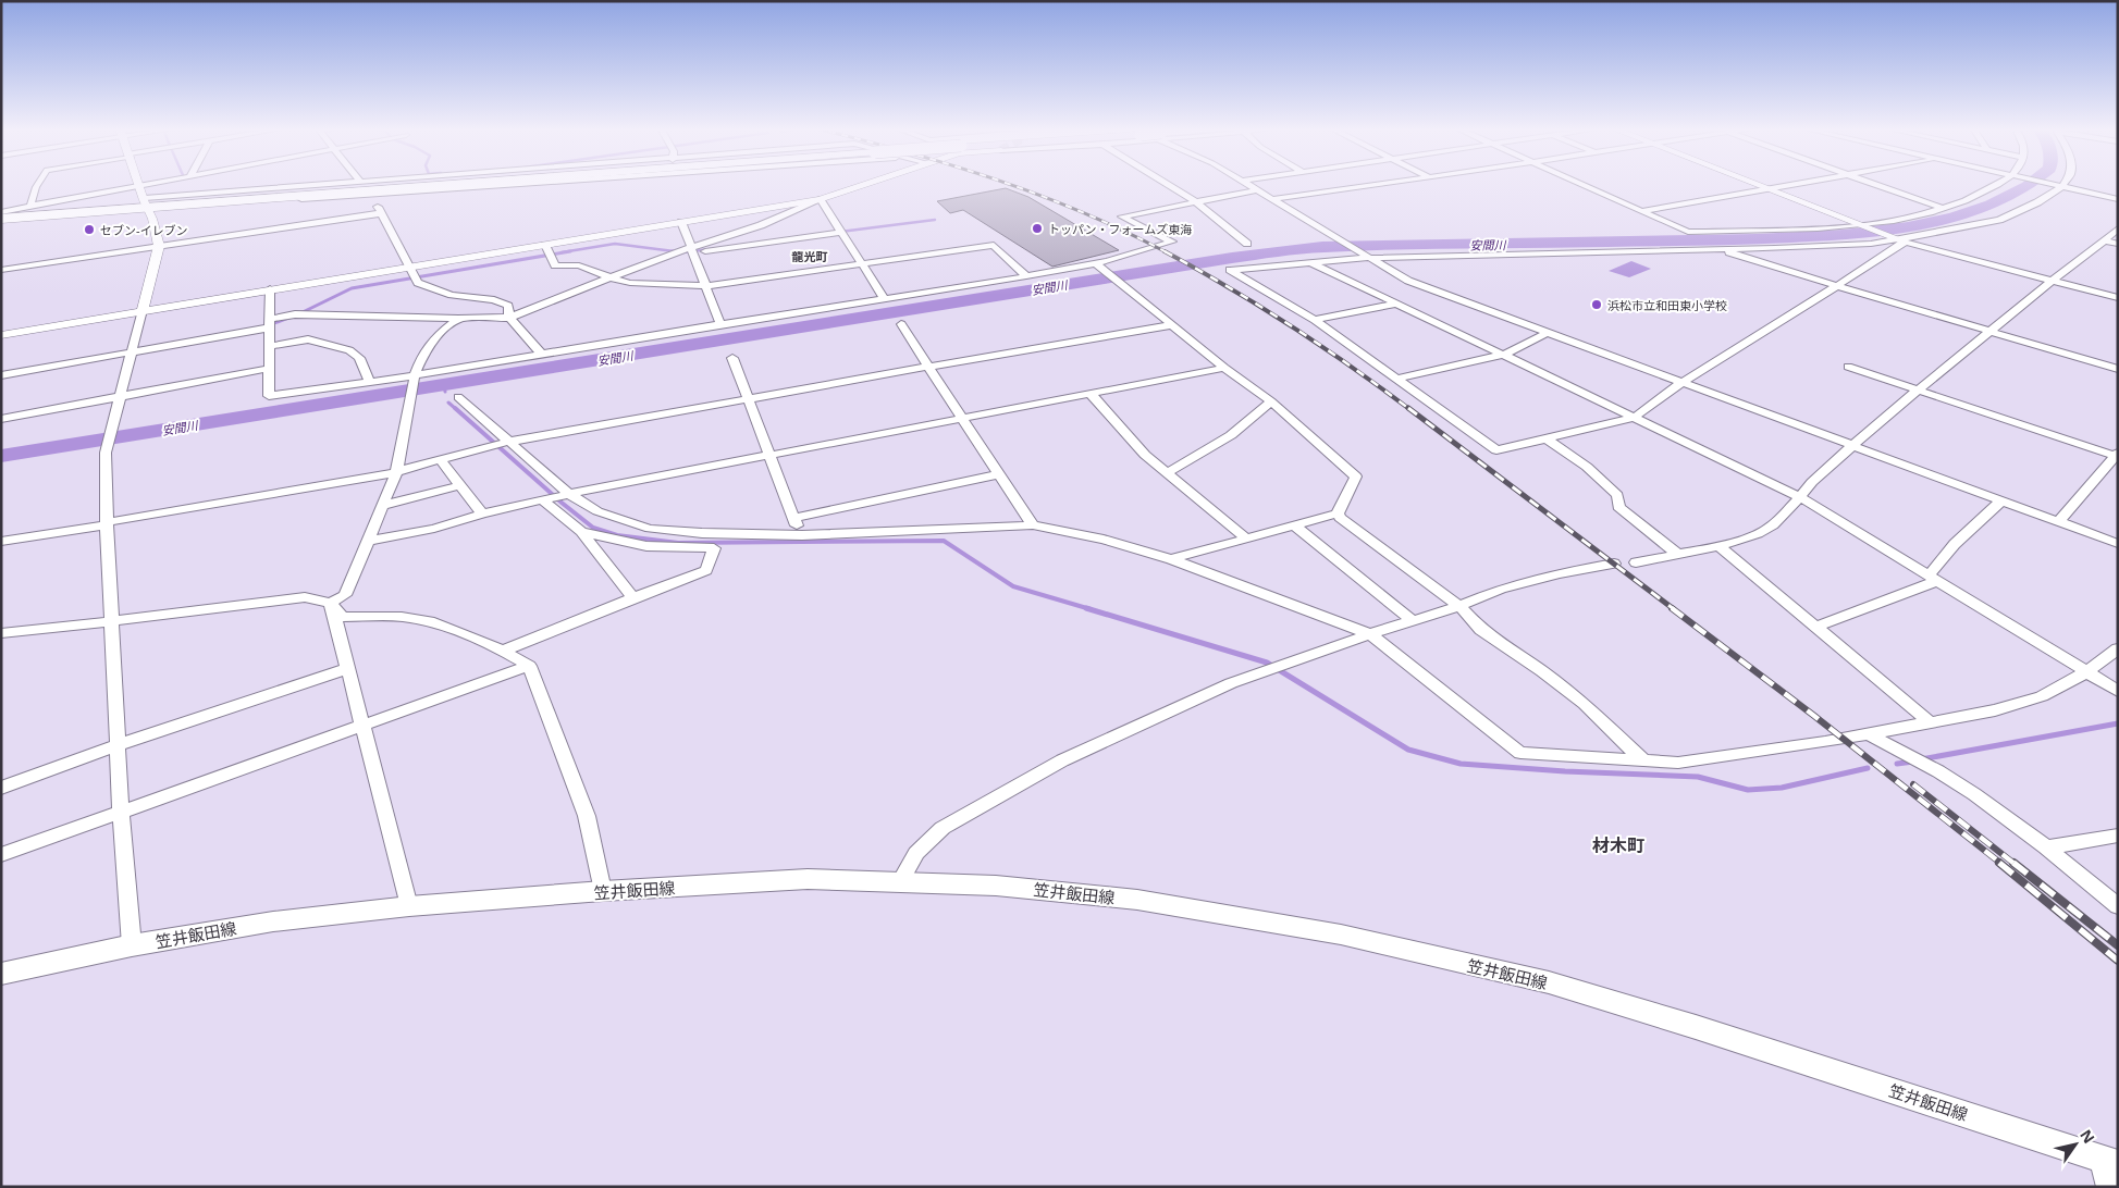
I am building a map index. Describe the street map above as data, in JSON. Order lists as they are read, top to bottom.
{
  "streets": {
    "main road": ["笠井飯田線"]
  },
  "districts": ["龍光町", "材木町"],
  "water": ["安間川"],
  "places": ["トッパン・フォームズ東海", "セブン-イレブン", "浜松市立和田東小学校"],
  "north": "top right"
}
